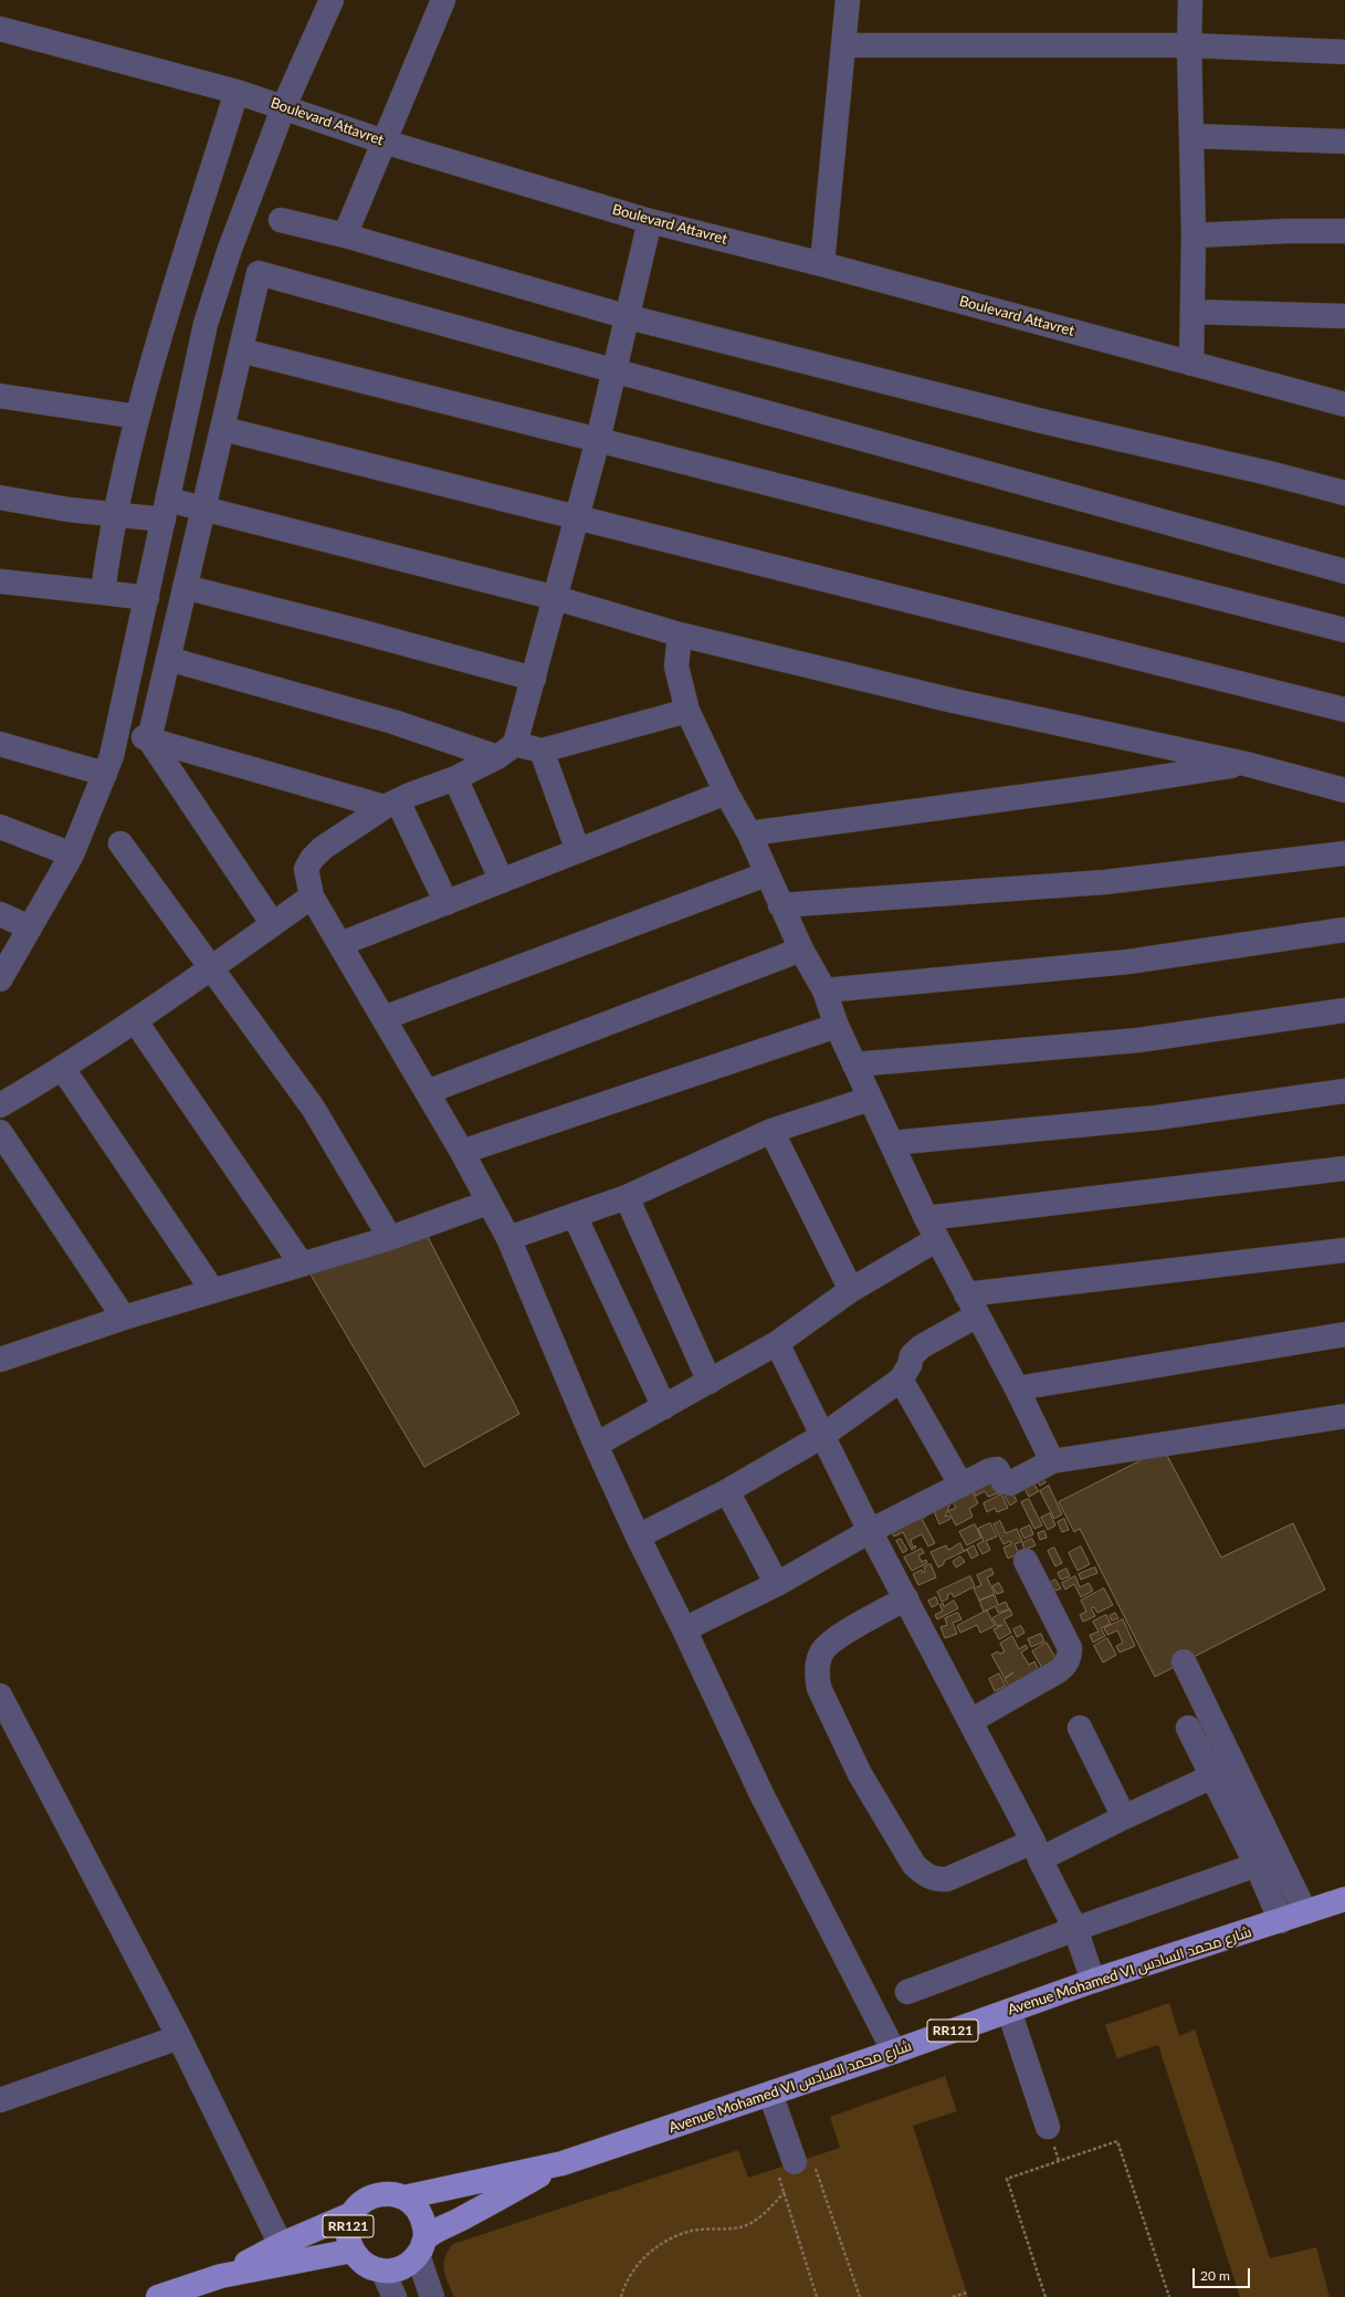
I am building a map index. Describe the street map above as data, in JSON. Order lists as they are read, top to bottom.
{
  "streets": {
    "main road": ["Avenue Mohamed VI شارع محمد السادس", "RR121"],
    "street": ["Boulevard Attavret"]
  },
  "crossings": [
    ["Avenue Mohamed VI شارع محمد السادس", "RR121"]
  ],
  "scale_bar": "20 m"
}
